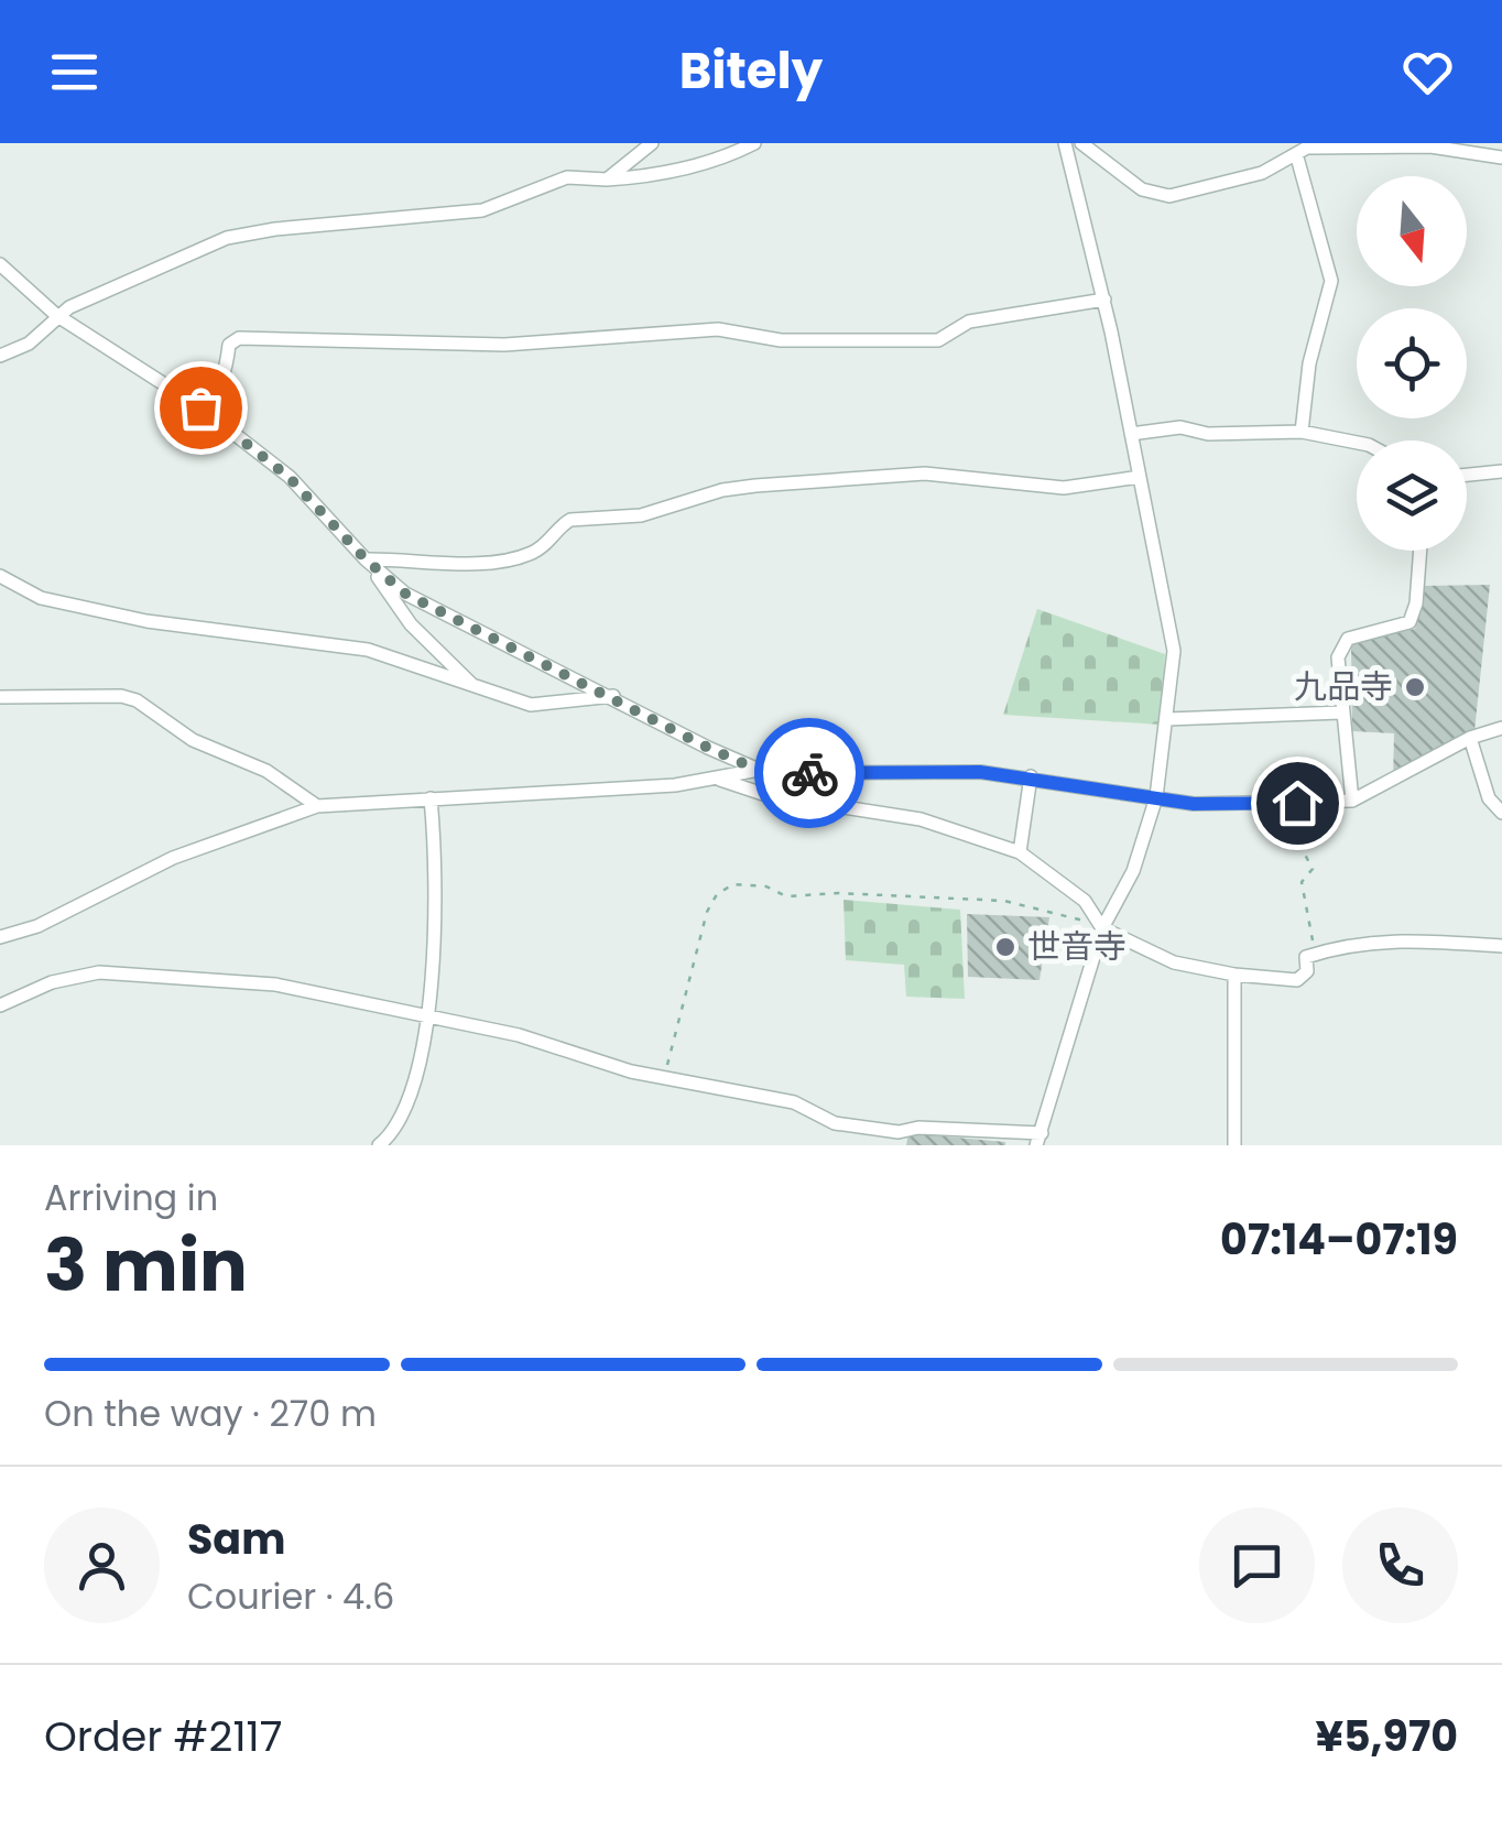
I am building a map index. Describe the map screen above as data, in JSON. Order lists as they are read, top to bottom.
{
  "places": ["九品寺", "世音寺"],
  "north": "bottom",
  "page": {
    "header": "Bitely",
    "heading": ["3 min", "Arriving in", "07:14–07:19"],
    "panel": [
      "Sam",
      "Courier · 4.6",
      "Order #2117",
      "¥5,970"
    ],
    "bar": "On the way · 270 m"
  }
}
